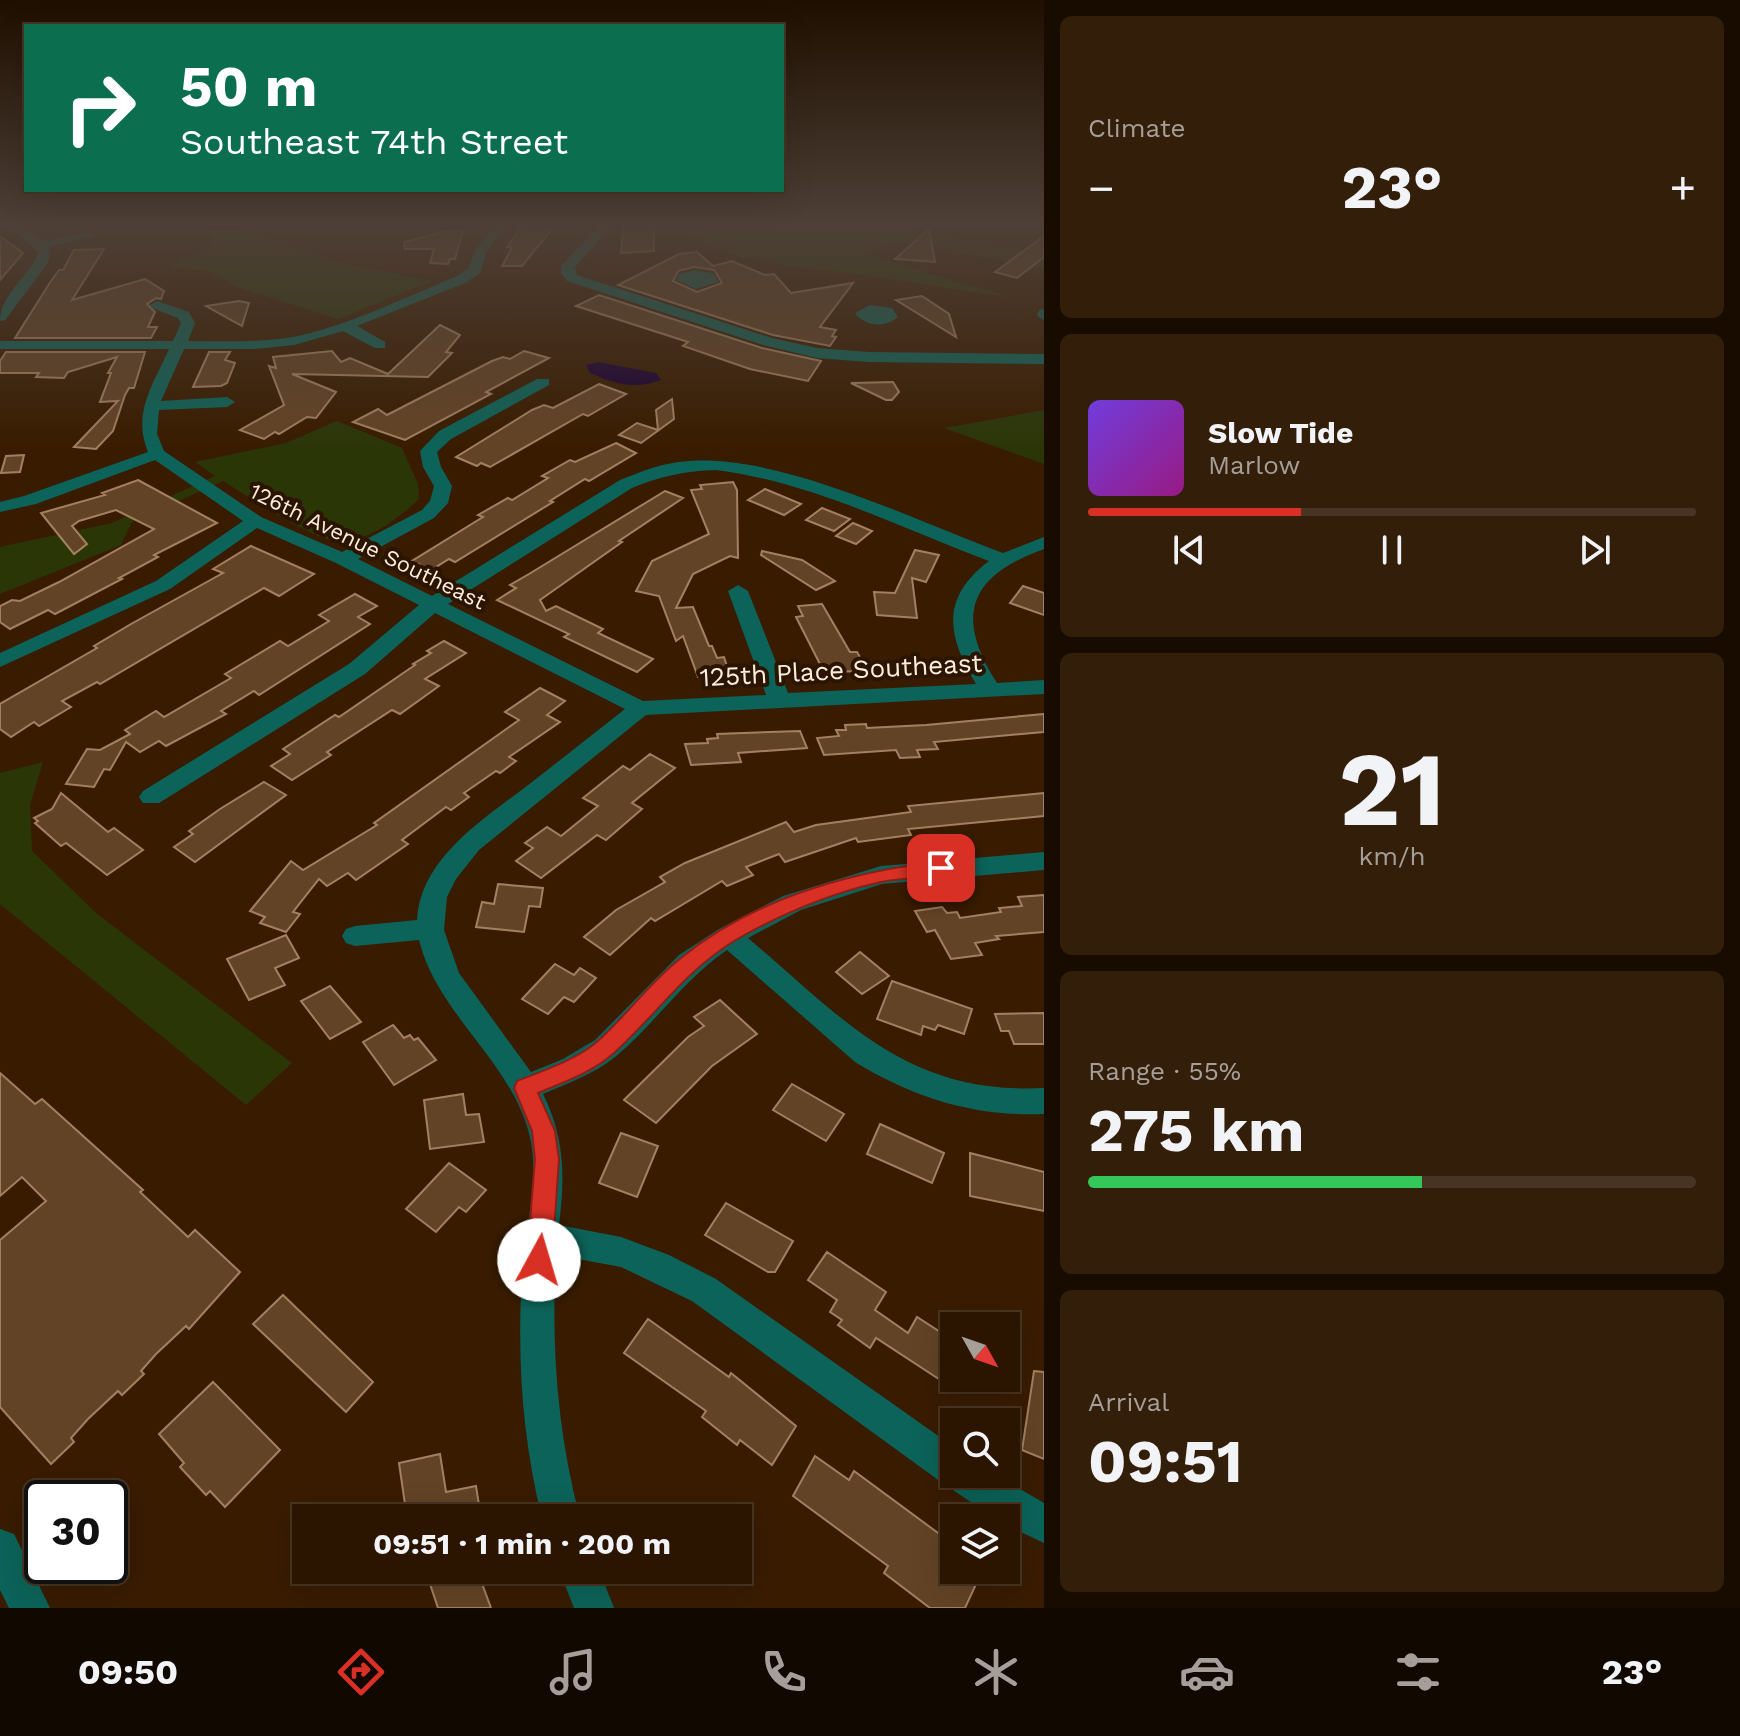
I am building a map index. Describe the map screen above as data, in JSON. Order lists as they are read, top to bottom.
{
  "streets": {
    "street": ["126th Avenue Southeast", "125th Place Southeast"]
  },
  "crossings": [
    ["126th Avenue Southeast", "125th Place Southeast"]
  ],
  "north": "bottom right",
  "page": {
    "tile": [
      "Climate",
      ["21", "km/h"],
      ["Range · 55%", "275 km"],
      ["Arrival", "09:51"]
    ],
    "turn": ["50 m", "Southeast 74th Street"],
    "heat": ["−", "23°", "+"],
    "song": ["Slow Tide", "Marlow"],
    "limit": "30",
    "trip": "09:51 · 1 min · 200 m",
    "tabs": ["09:50", "23°"]
  }
}
